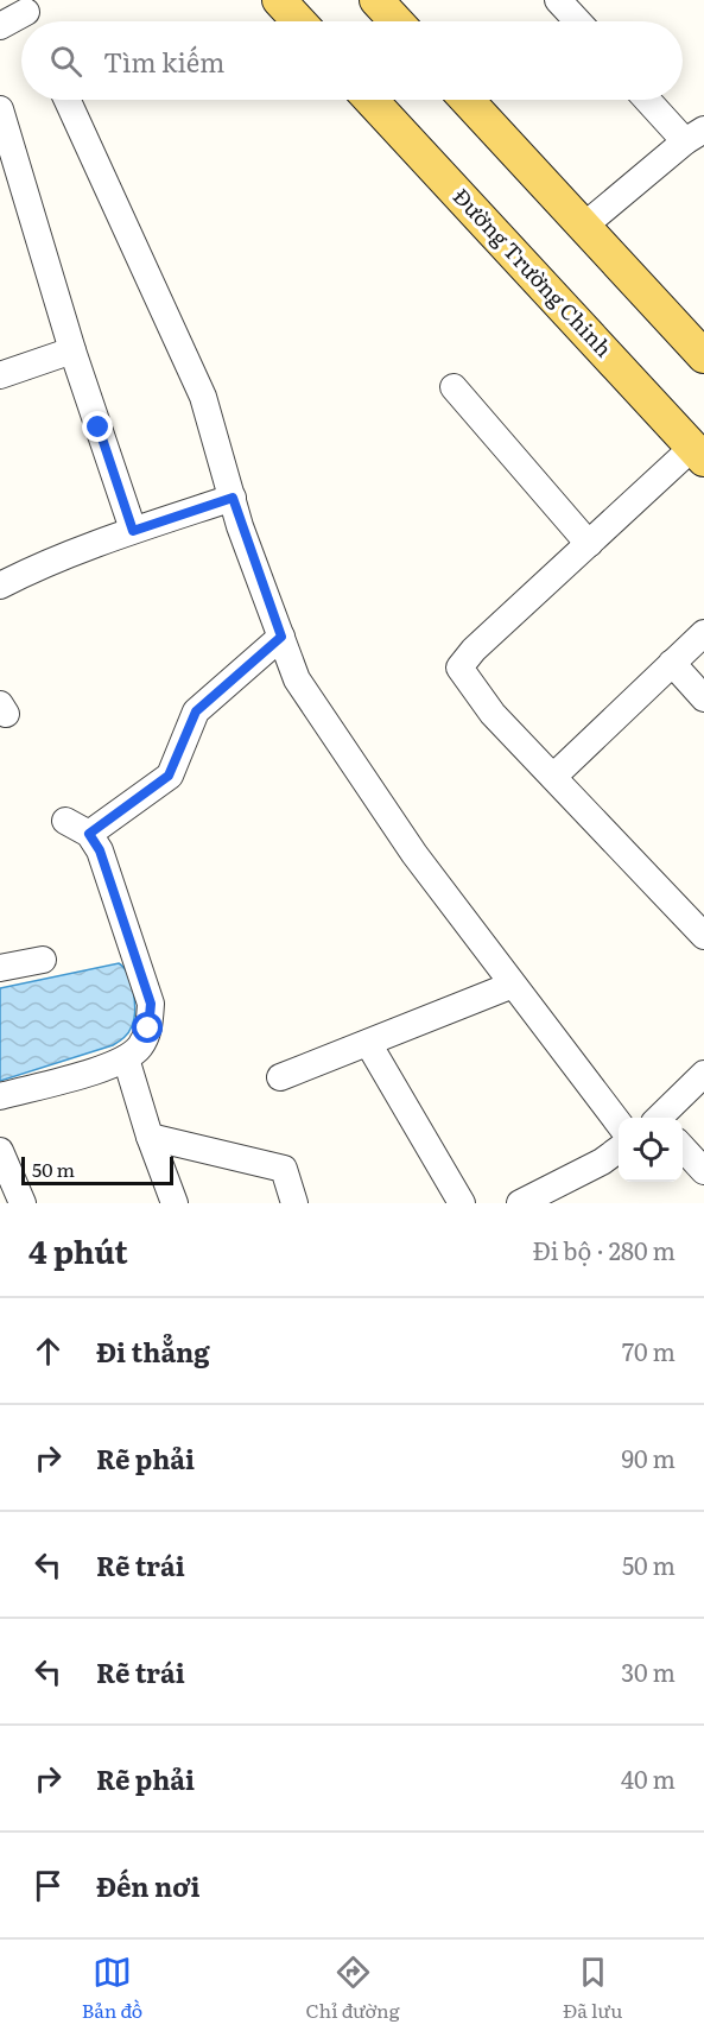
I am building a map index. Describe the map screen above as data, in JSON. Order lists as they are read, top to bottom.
{
  "streets": {
    "main road": ["Đường Trường Chinh"]
  },
  "scale_bar": "50 m",
  "page": {
    "search": "Tìm kiếm",
    "scale": "50 m",
    "heading": ["4 phút", "Đi bộ · 280 m"],
    "list": [
      ["Đi thẳng", "70 m"],
      ["Rẽ phải", "90 m"],
      ["Rẽ trái", "50 m"],
      ["Rẽ trái", "30 m"],
      ["Rẽ phải", "40 m"],
      "Đến nơi"
    ],
    "nav": ["Bản đồ", "Chỉ đường", "Đã lưu"]
  }
}
